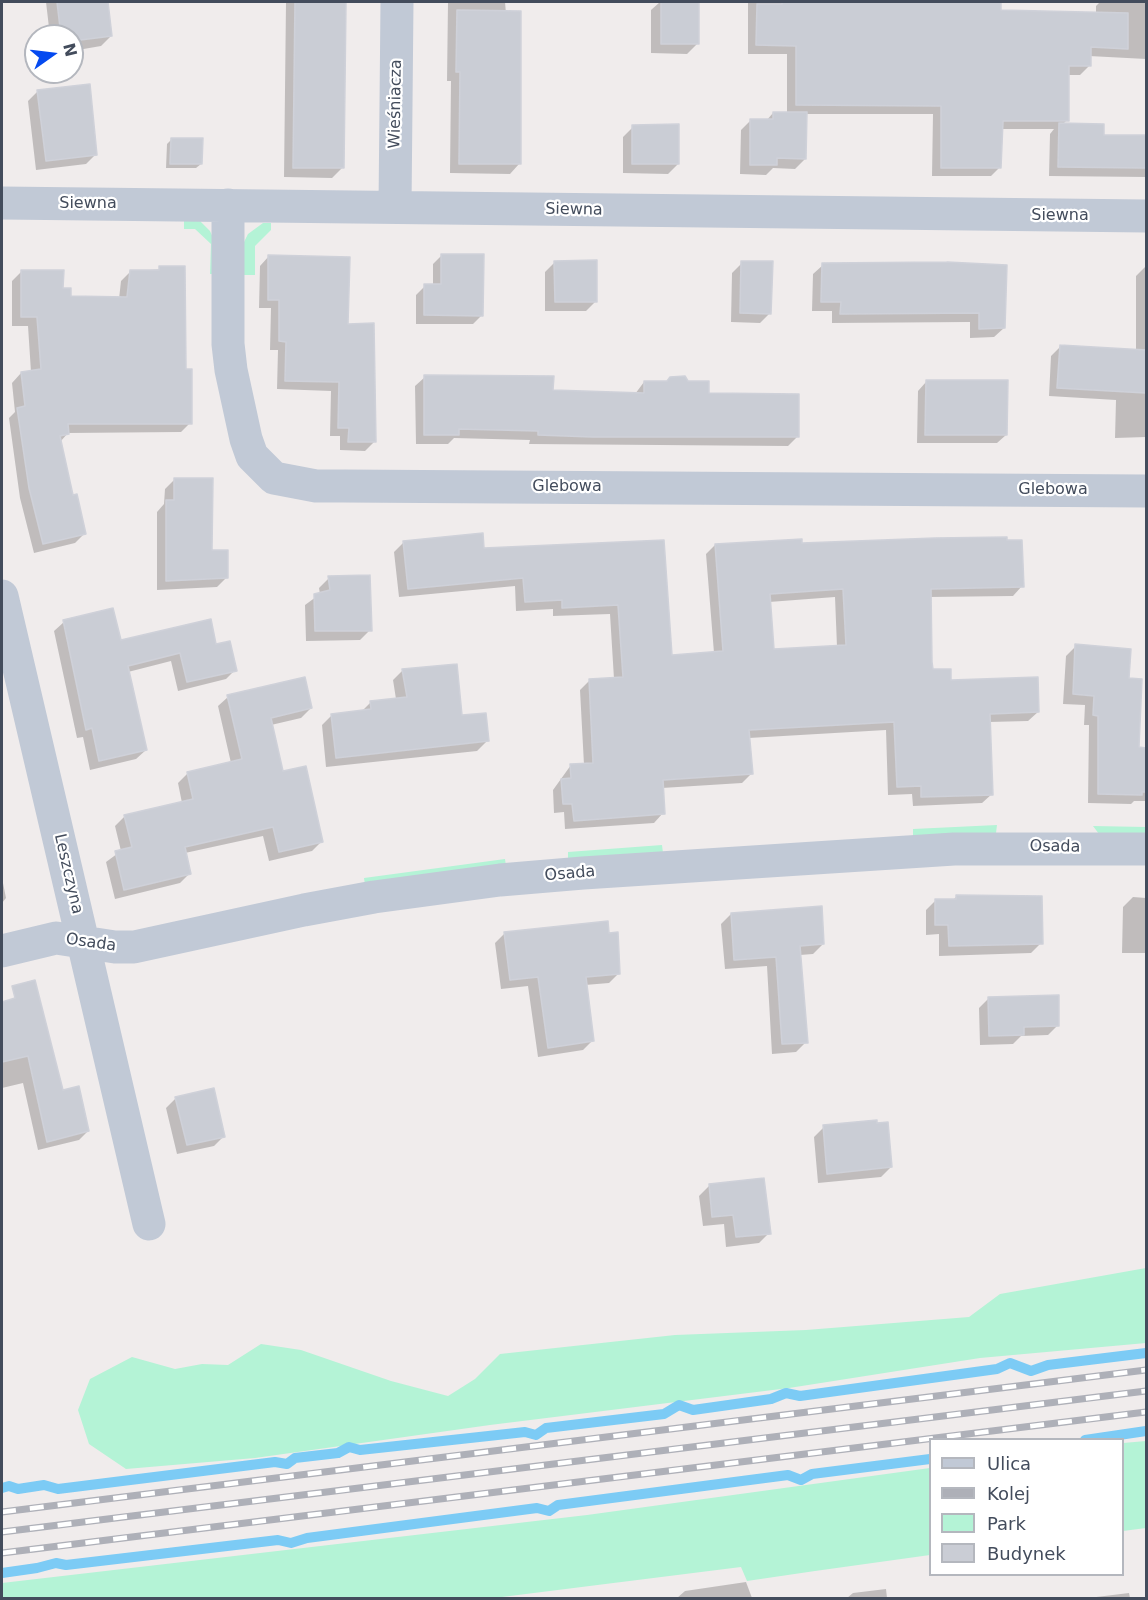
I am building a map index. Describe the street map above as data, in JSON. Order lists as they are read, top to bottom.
{
  "streets": {
    "street": [
      "Wieśniacza",
      "Siewna",
      "Glebowa",
      "Osada",
      "Leszczyna"
    ]
  },
  "crossings": [
    ["Wieśniacza", "Siewna"],
    ["Siewna", "Glebowa"],
    ["Osada", "Leszczyna"]
  ],
  "legend": [
    "Ulica",
    "Kolej",
    "Park",
    "Budynek"
  ],
  "north": "right"
}
